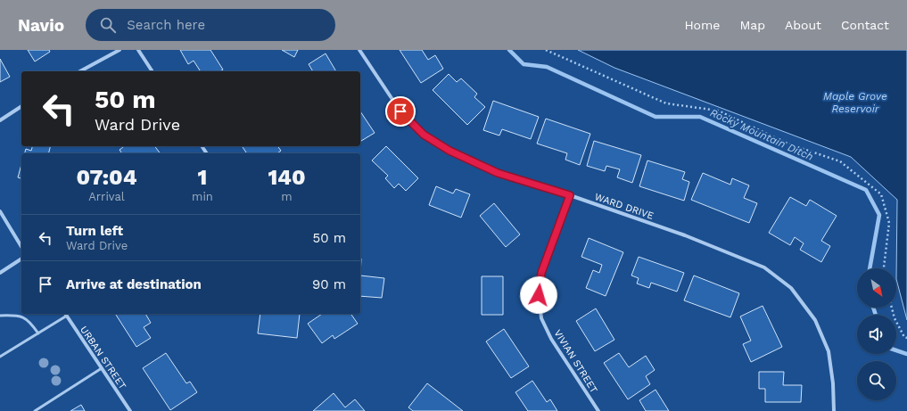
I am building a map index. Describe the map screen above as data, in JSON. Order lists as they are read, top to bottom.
{
  "streets": {
    "street": ["WARD DRIVE", "URBAN STREET", "VIVIAN STREET"]
  },
  "crossings": [
    ["WARD DRIVE", "VIVIAN STREET"]
  ],
  "water": ["Maple Grove Reservoir", "Rocky Mountain Ditch"],
  "north": "bottom right",
  "page": {
    "header": "Navio",
    "search": "Search here",
    "nav": [
      "Home",
      "Map",
      "About",
      "Contact"
    ],
    "turn": ["50 m", "Ward Drive"],
    "eta": [
      "07:04",
      "Arrival",
      "1",
      "min",
      "140",
      "m"
    ],
    "list": [
      {
        "name": "Turn left",
        "note": "Ward Drive",
        "value": "50 m"
      },
      {
        "name": "Arrive at destination",
        "value": "90 m"
      }
    ]
  }
}
